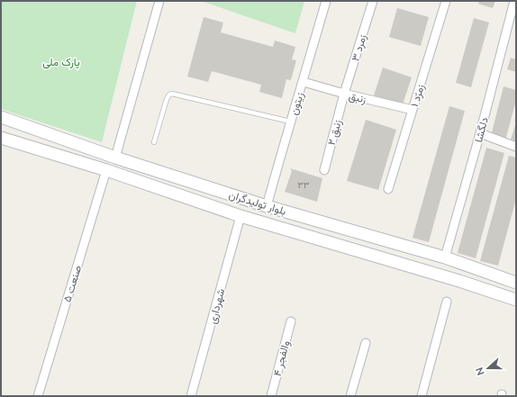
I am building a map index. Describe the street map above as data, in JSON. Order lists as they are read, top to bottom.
{
  "streets": {
    "main road": ["بلوار تولیدگران"],
    "street": [
      "زمرد ۳",
      "زمرّد ۱",
      "زنبق",
      "زیتون",
      "دلگشا",
      "زنبق ۲",
      "صنعت ۵",
      "شهرداری",
      "والفجر ۴"
    ]
  },
  "crossings": [
    ["زمرد ۳", "زنبق"],
    ["زمرد ۳", "زنبق ۲"],
    ["زمرّد ۱", "زنبق"],
    ["زنبق", "زیتون"],
    ["زنبق", "زنبق ۲"],
    ["زیتون", "بلوار تولیدگران"],
    ["دلگشا", "بلوار تولیدگران"],
    ["بلوار تولیدگران", "صنعت ۵"],
    ["بلوار تولیدگران", "شهرداری"]
  ],
  "parks": ["پارک ملی"],
  "house_numbers": ["۳۳"],
  "north": "left"
}
